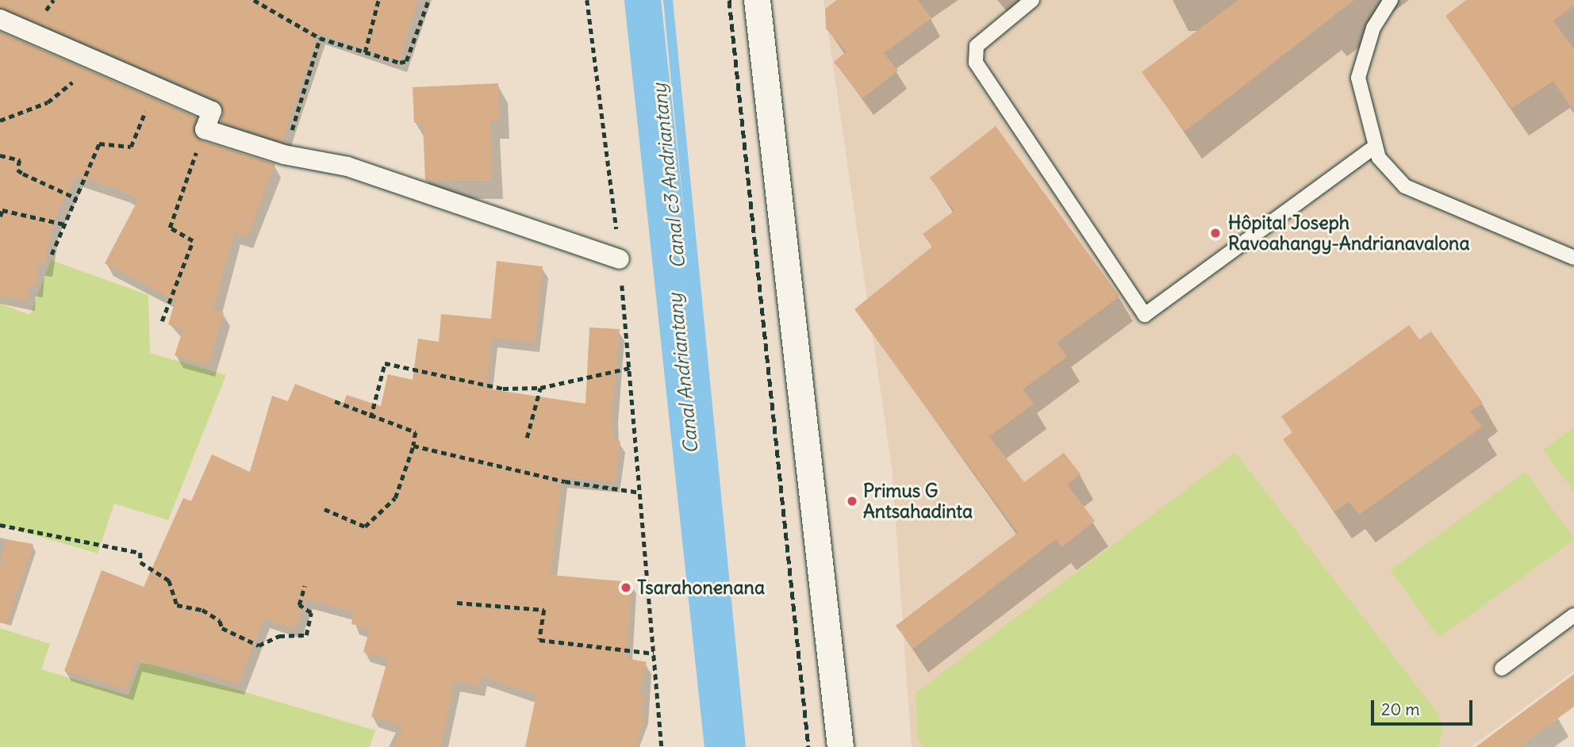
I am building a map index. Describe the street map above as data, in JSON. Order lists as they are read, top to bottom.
{
  "water": ["Canal c3 Andriantany", "Canal Andriantany"],
  "places": ["Hôpital Joseph Ravoahangy-Andrianavalona", "Primus G Antsahadinta", "Tsarahonenana"],
  "scale_bar": "20 m"
}
